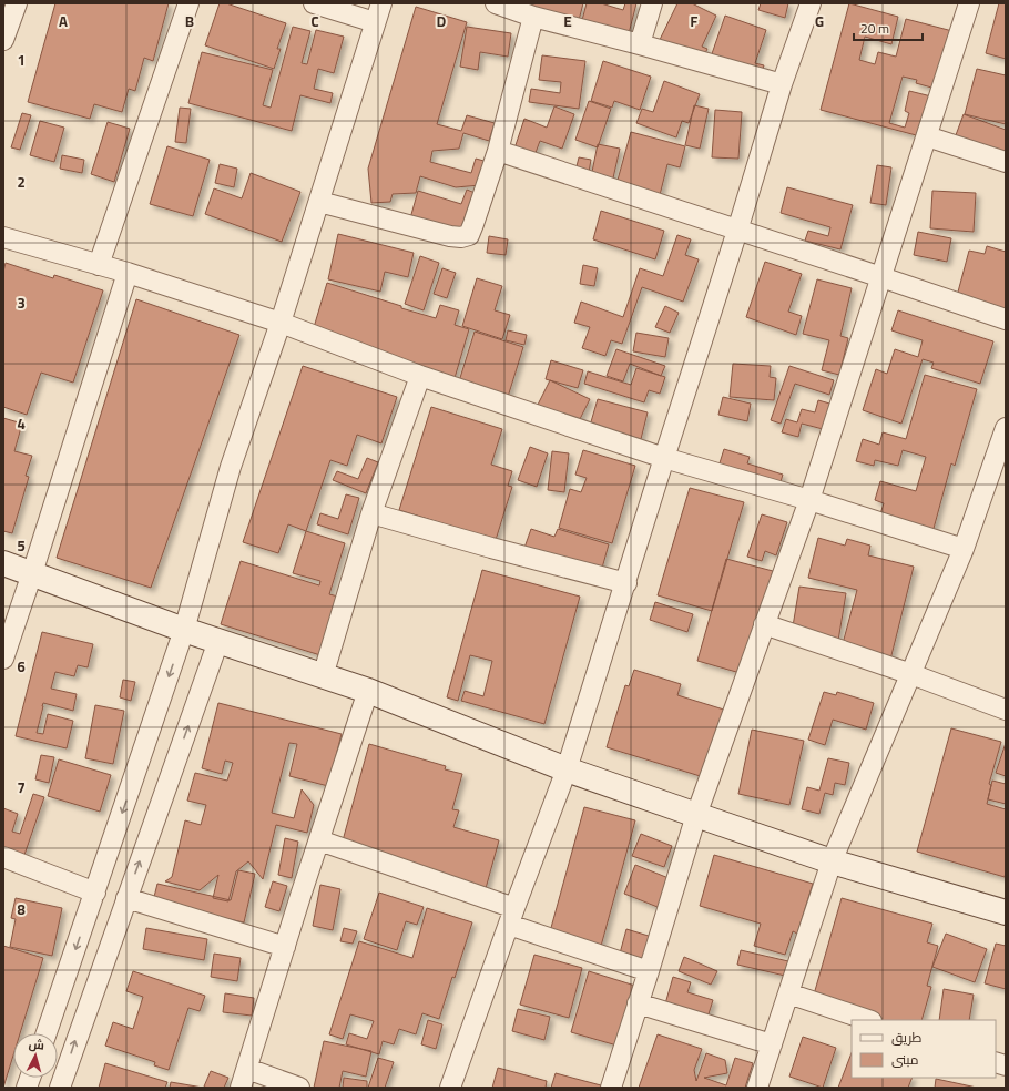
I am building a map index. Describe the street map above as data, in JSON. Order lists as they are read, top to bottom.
{
  "legend": ["طريق", "مبنى"],
  "scale_bar": "20 m",
  "north": "top",
  "grid": {
    "columns": [
      "A",
      "B",
      "C",
      "D",
      "E",
      "F",
      "G"
    ],
    "rows": [
      "1",
      "2",
      "3",
      "4",
      "5",
      "6",
      "7",
      "8"
    ]
  }
}
